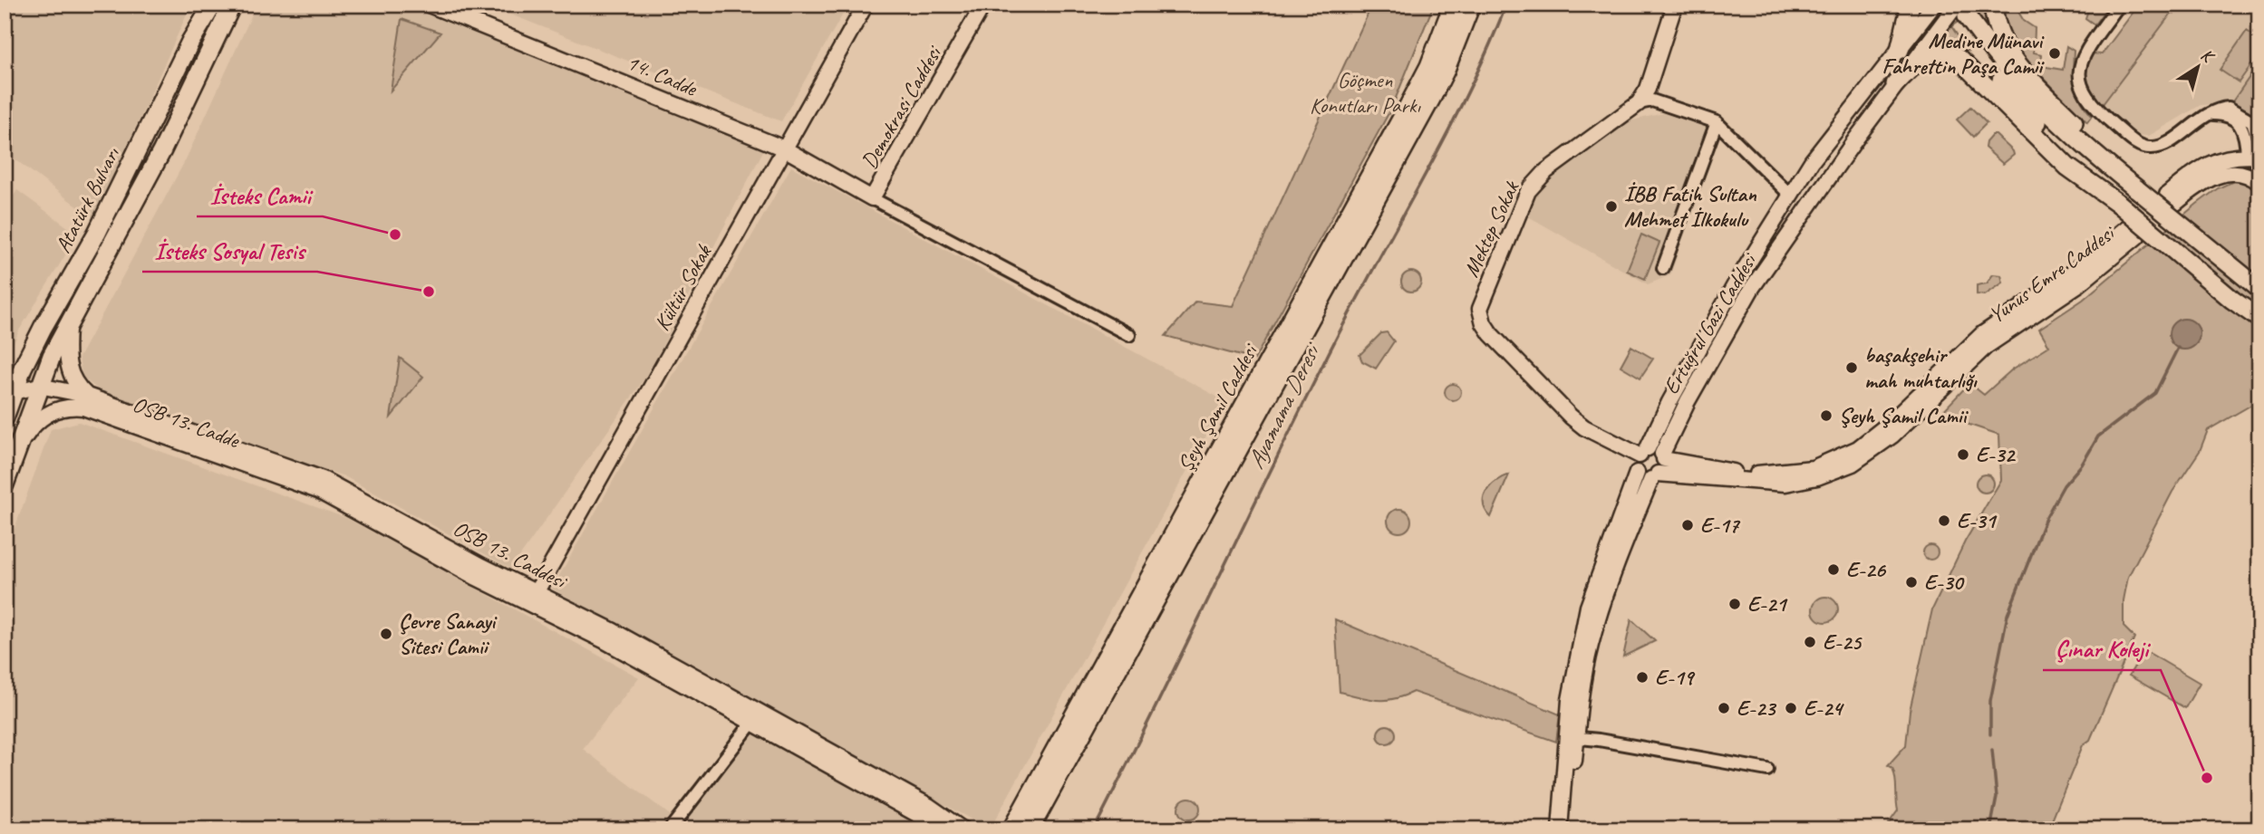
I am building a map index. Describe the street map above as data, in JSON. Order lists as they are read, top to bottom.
{
  "streets": {
    "main road": ["Atatürk Bulvarı", "Şeyh Şamil Caddesi"],
    "street": [
      "14. Cadde",
      "Demokrasi Caddesi",
      "Mektep Sokak",
      "Yunus Emre Caddesi",
      "Kültür Sokak",
      "Ertuğrul Gazi Caddesi",
      "OSB 13. Cadde",
      "OSB 13. Caddesi"
    ]
  },
  "crossings": [
    ["14. Cadde", "Demokrasi Caddesi"],
    ["14. Cadde", "Kültür Sokak"],
    ["Mektep Sokak", "Yunus Emre Caddesi"],
    ["Mektep Sokak", "Ertuğrul Gazi Caddesi"],
    ["Yunus Emre Caddesi", "Ertuğrul Gazi Caddesi"],
    ["Kültür Sokak", "OSB 13. Caddesi"],
    ["OSB 13. Cadde", "OSB 13. Caddesi"]
  ],
  "water": ["Ayamama Deresi"],
  "parks": ["Göçmen Konutları Parkı"],
  "places": [
    "Medine Münavi Fahrettin Paşa Camii",
    "İBB Fatih Sultan Mehmet İlkokulu",
    "İsteks Camii",
    "İsteks Sosyal Tesis",
    "başakşehir mah muhtarlığı",
    "Şeyh Şamil Camii",
    "E-32",
    "E-31",
    "E-17",
    "E-26",
    "E-30",
    "E-21",
    "Çevre Sanayi Sitesi Camii",
    "E-25",
    "E-19",
    "E-23",
    "E-24",
    "Çınar Koleji"
  ],
  "north": "top right"
}
